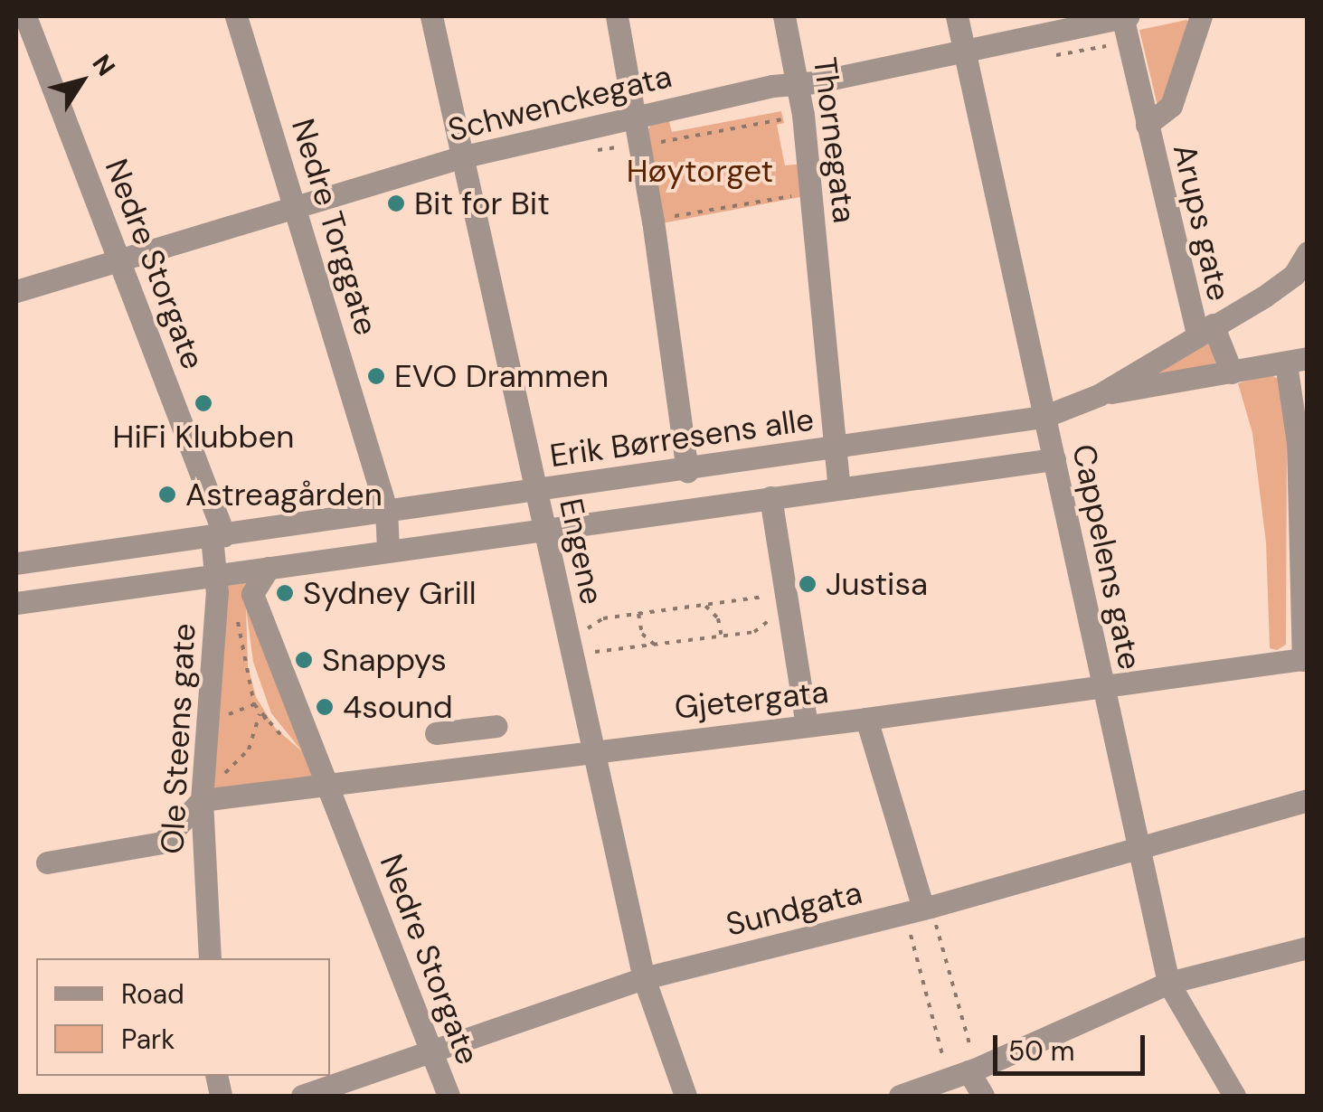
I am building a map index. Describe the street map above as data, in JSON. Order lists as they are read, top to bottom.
{
  "streets": {
    "street": [
      "Schwenckegata",
      "Thornegata",
      "Arups gate",
      "Nedre Torggate",
      "Nedre Storgate",
      "Erik Børresens alle",
      "Engene",
      "Cappelens gate",
      "Gjetergata",
      "Ole Steens gate",
      "Sundgata"
    ]
  },
  "crossings": [
    ["Schwenckegata", "Thornegata"],
    ["Schwenckegata", "Arups gate"],
    ["Schwenckegata", "Nedre Torggate"],
    ["Schwenckegata", "Nedre Storgate"],
    ["Schwenckegata", "Engene"],
    ["Schwenckegata", "Cappelens gate"],
    ["Thornegata", "Erik Børresens alle"],
    ["Arups gate", "Erik Børresens alle"],
    ["Nedre Torggate", "Erik Børresens alle"],
    ["Nedre Storgate", "Erik Børresens alle"],
    ["Nedre Storgate", "Gjetergata"],
    ["Nedre Storgate", "Ole Steens gate"],
    ["Nedre Storgate", "Sundgata"],
    ["Erik Børresens alle", "Engene"],
    ["Erik Børresens alle", "Cappelens gate"],
    ["Engene", "Gjetergata"],
    ["Engene", "Sundgata"],
    ["Cappelens gate", "Gjetergata"],
    ["Cappelens gate", "Sundgata"],
    ["Gjetergata", "Ole Steens gate"]
  ],
  "parks": ["Høytorget"],
  "places": [
    "Bit for Bit",
    "EVO Drammen",
    "HiFi Klubben",
    "Astreagården",
    "Justisa",
    "Sydney Grill",
    "Snappys",
    "4sound"
  ],
  "legend": ["Road", "Park"],
  "scale_bar": "50 m",
  "north": "top right"
}
